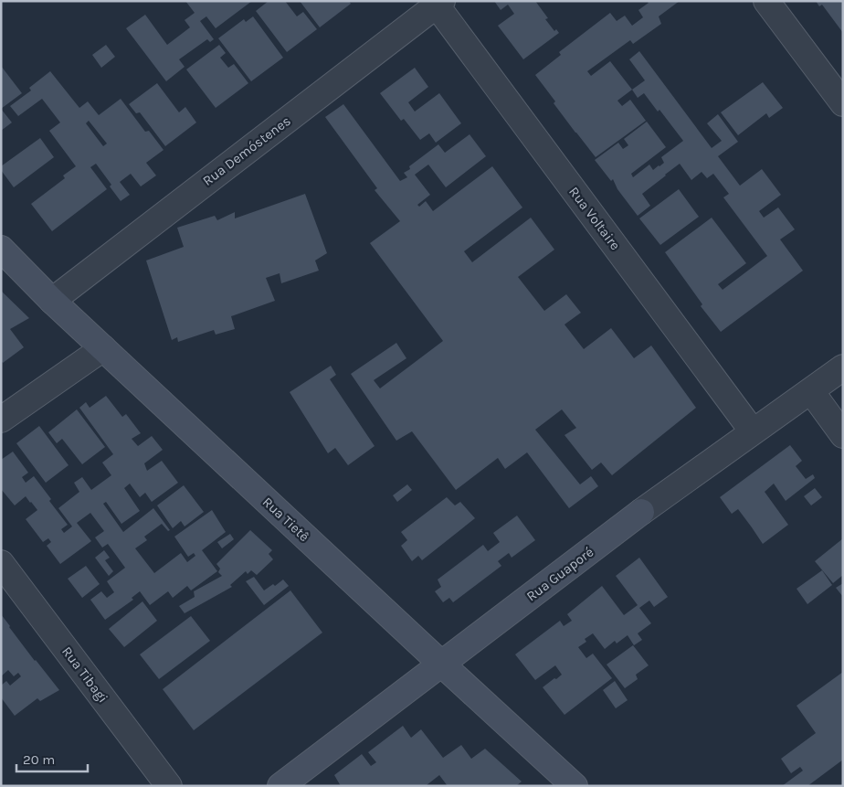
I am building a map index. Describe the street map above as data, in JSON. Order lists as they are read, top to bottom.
{
  "streets": {
    "street": [
      "Rua Demóstenes",
      "Rua Voltaire",
      "Rua Tietê",
      "Rua Guaporé",
      "Rua Tibagi"
    ]
  },
  "crossings": [
    ["Rua Demóstenes", "Rua Voltaire"],
    ["Rua Demóstenes", "Rua Tietê"],
    ["Rua Voltaire", "Rua Guaporé"],
    ["Rua Tietê", "Rua Guaporé"]
  ],
  "scale_bar": "20 m"
}
